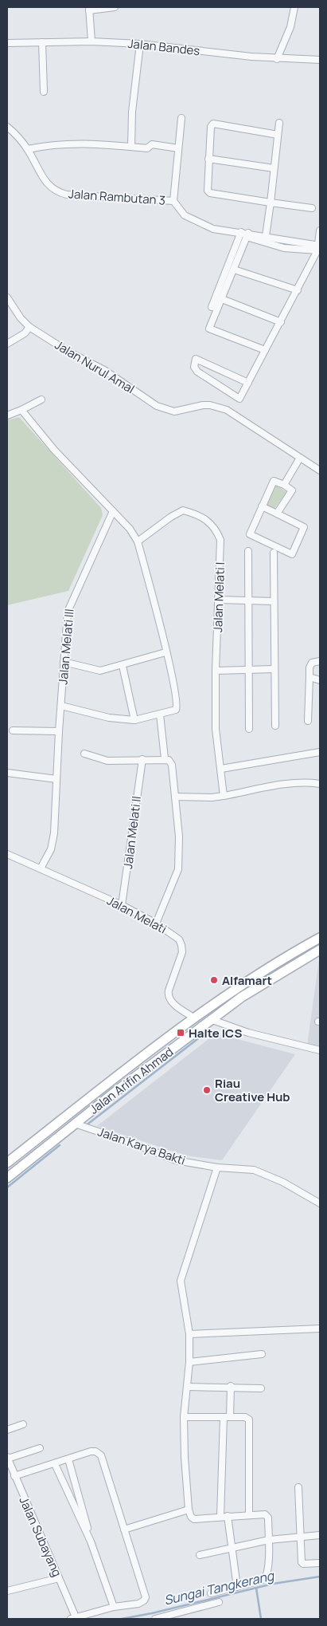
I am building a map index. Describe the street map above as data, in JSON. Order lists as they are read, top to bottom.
{
  "streets": {
    "main road": ["Jalan Arifin Ahmad"],
    "street": [
      "Jalan Bandes",
      "Jalan Rambutan 3",
      "Jalan Nurul Amal",
      "Jalan Melati I",
      "Jalan Melati III",
      "Jalan Melati II",
      "Jalan Melati",
      "Jalan Karya Bakti",
      "Jalan Subayang"
    ]
  },
  "crossings": [
    ["Jalan Melati III", "Jalan Melati"],
    ["Jalan Melati II", "Jalan Melati"],
    ["Jalan Melati", "Jalan Arifin Ahmad"],
    ["Jalan Arifin Ahmad", "Jalan Karya Bakti"]
  ],
  "water": ["Sungai Tangkerang"],
  "places": {
    "other": ["Alfamart", "Riau Creative Hub"],
    "transit": ["Halte ICS"]
  }
}
